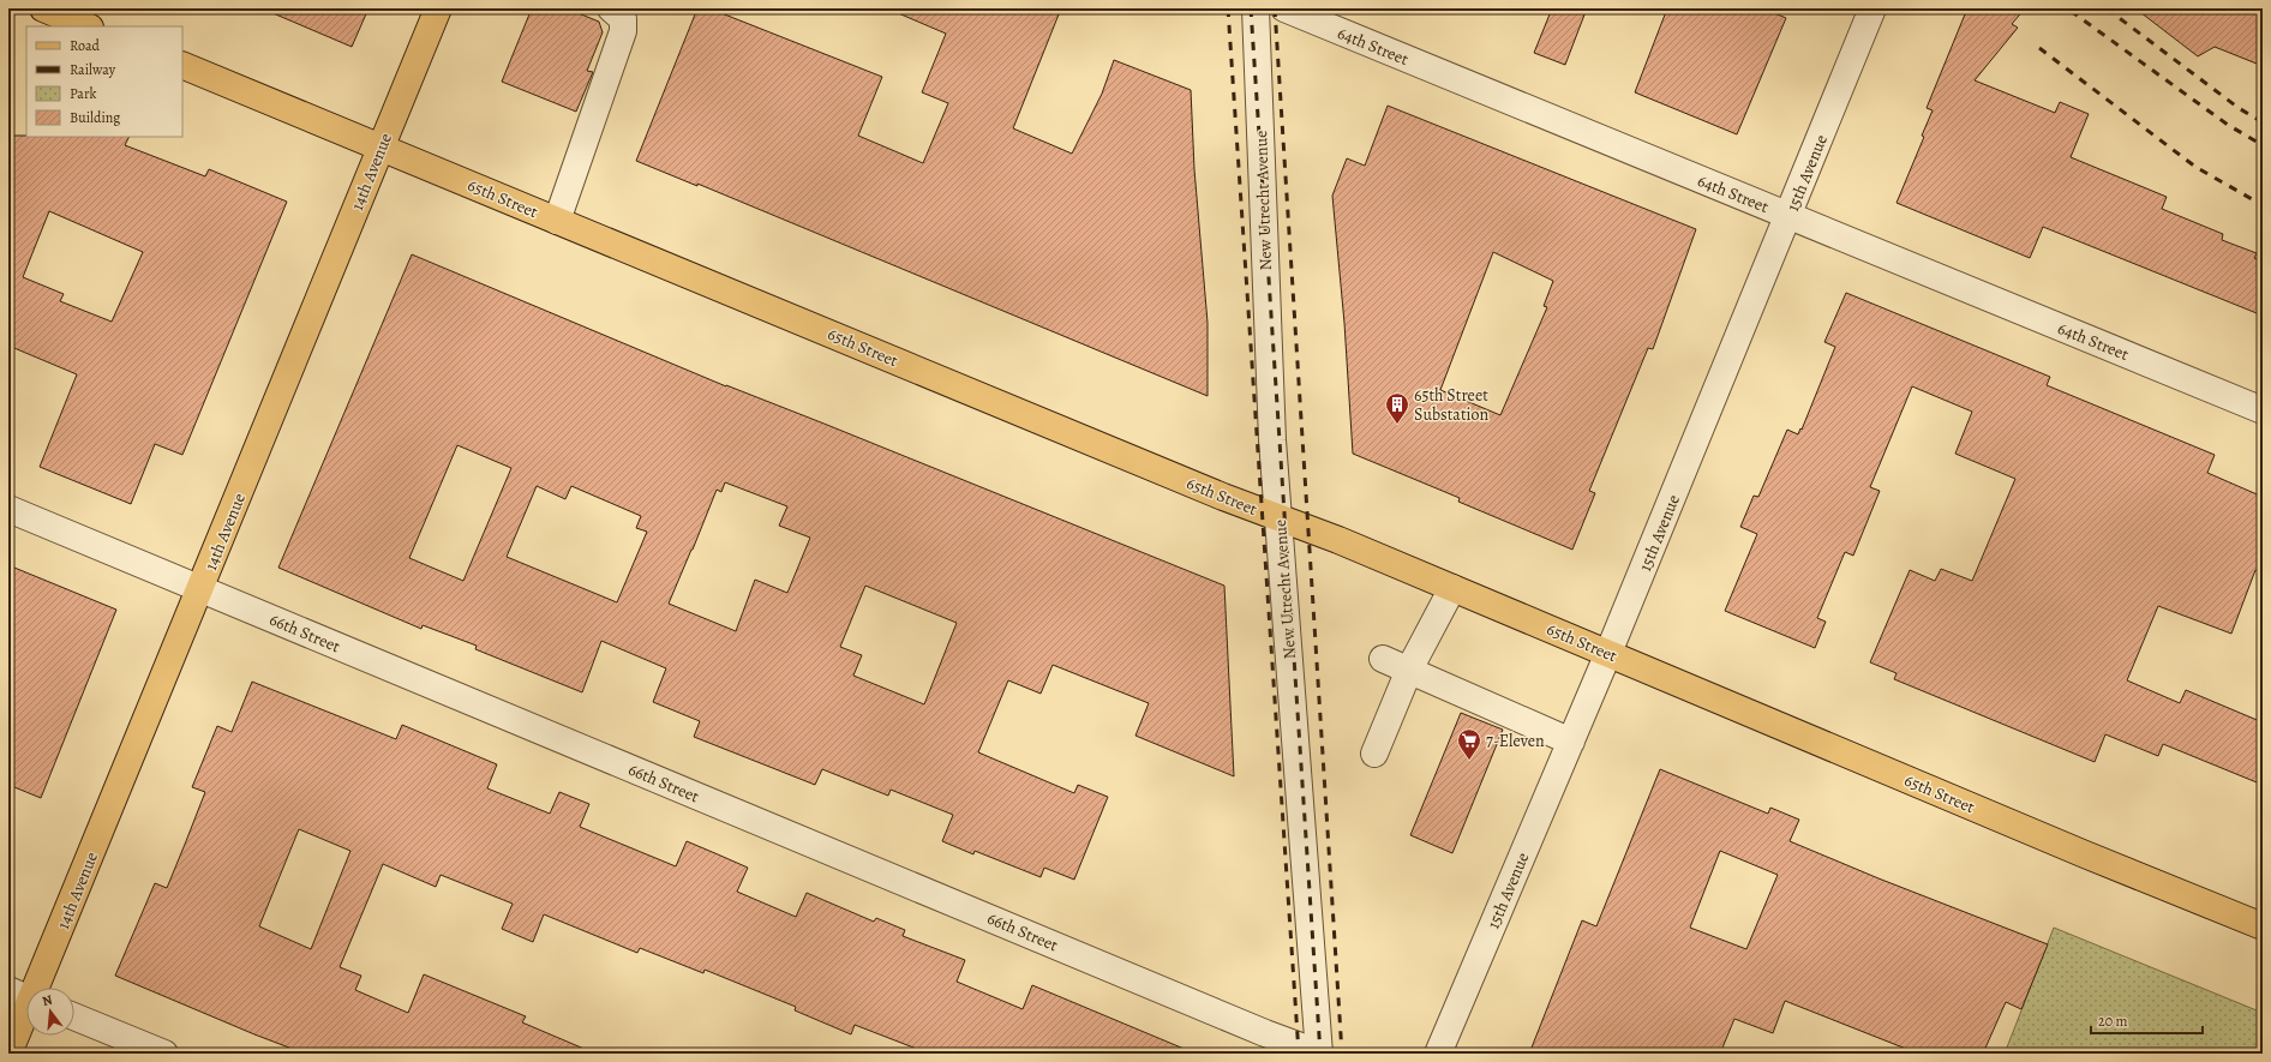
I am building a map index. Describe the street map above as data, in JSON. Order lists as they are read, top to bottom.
{
  "streets": {
    "main road": ["14th Avenue", "65th Street"],
    "street": [
      "64th Street",
      "15th Avenue",
      "New Utrecht Avenue",
      "66th Street"
    ]
  },
  "crossings": [
    ["64th Street", "15th Avenue"],
    ["14th Avenue", "65th Street"],
    ["14th Avenue", "66th Street"],
    ["15th Avenue", "65th Street"],
    ["65th Street", "New Utrecht Avenue"],
    ["New Utrecht Avenue", "66th Street"]
  ],
  "places": {
    "building": ["65th Street Substation"],
    "supermarket": ["7-Eleven"]
  },
  "legend": [
    "Road",
    "Railway",
    "Park",
    "Building"
  ],
  "scale_bar": "20 m",
  "north": "top"
}
